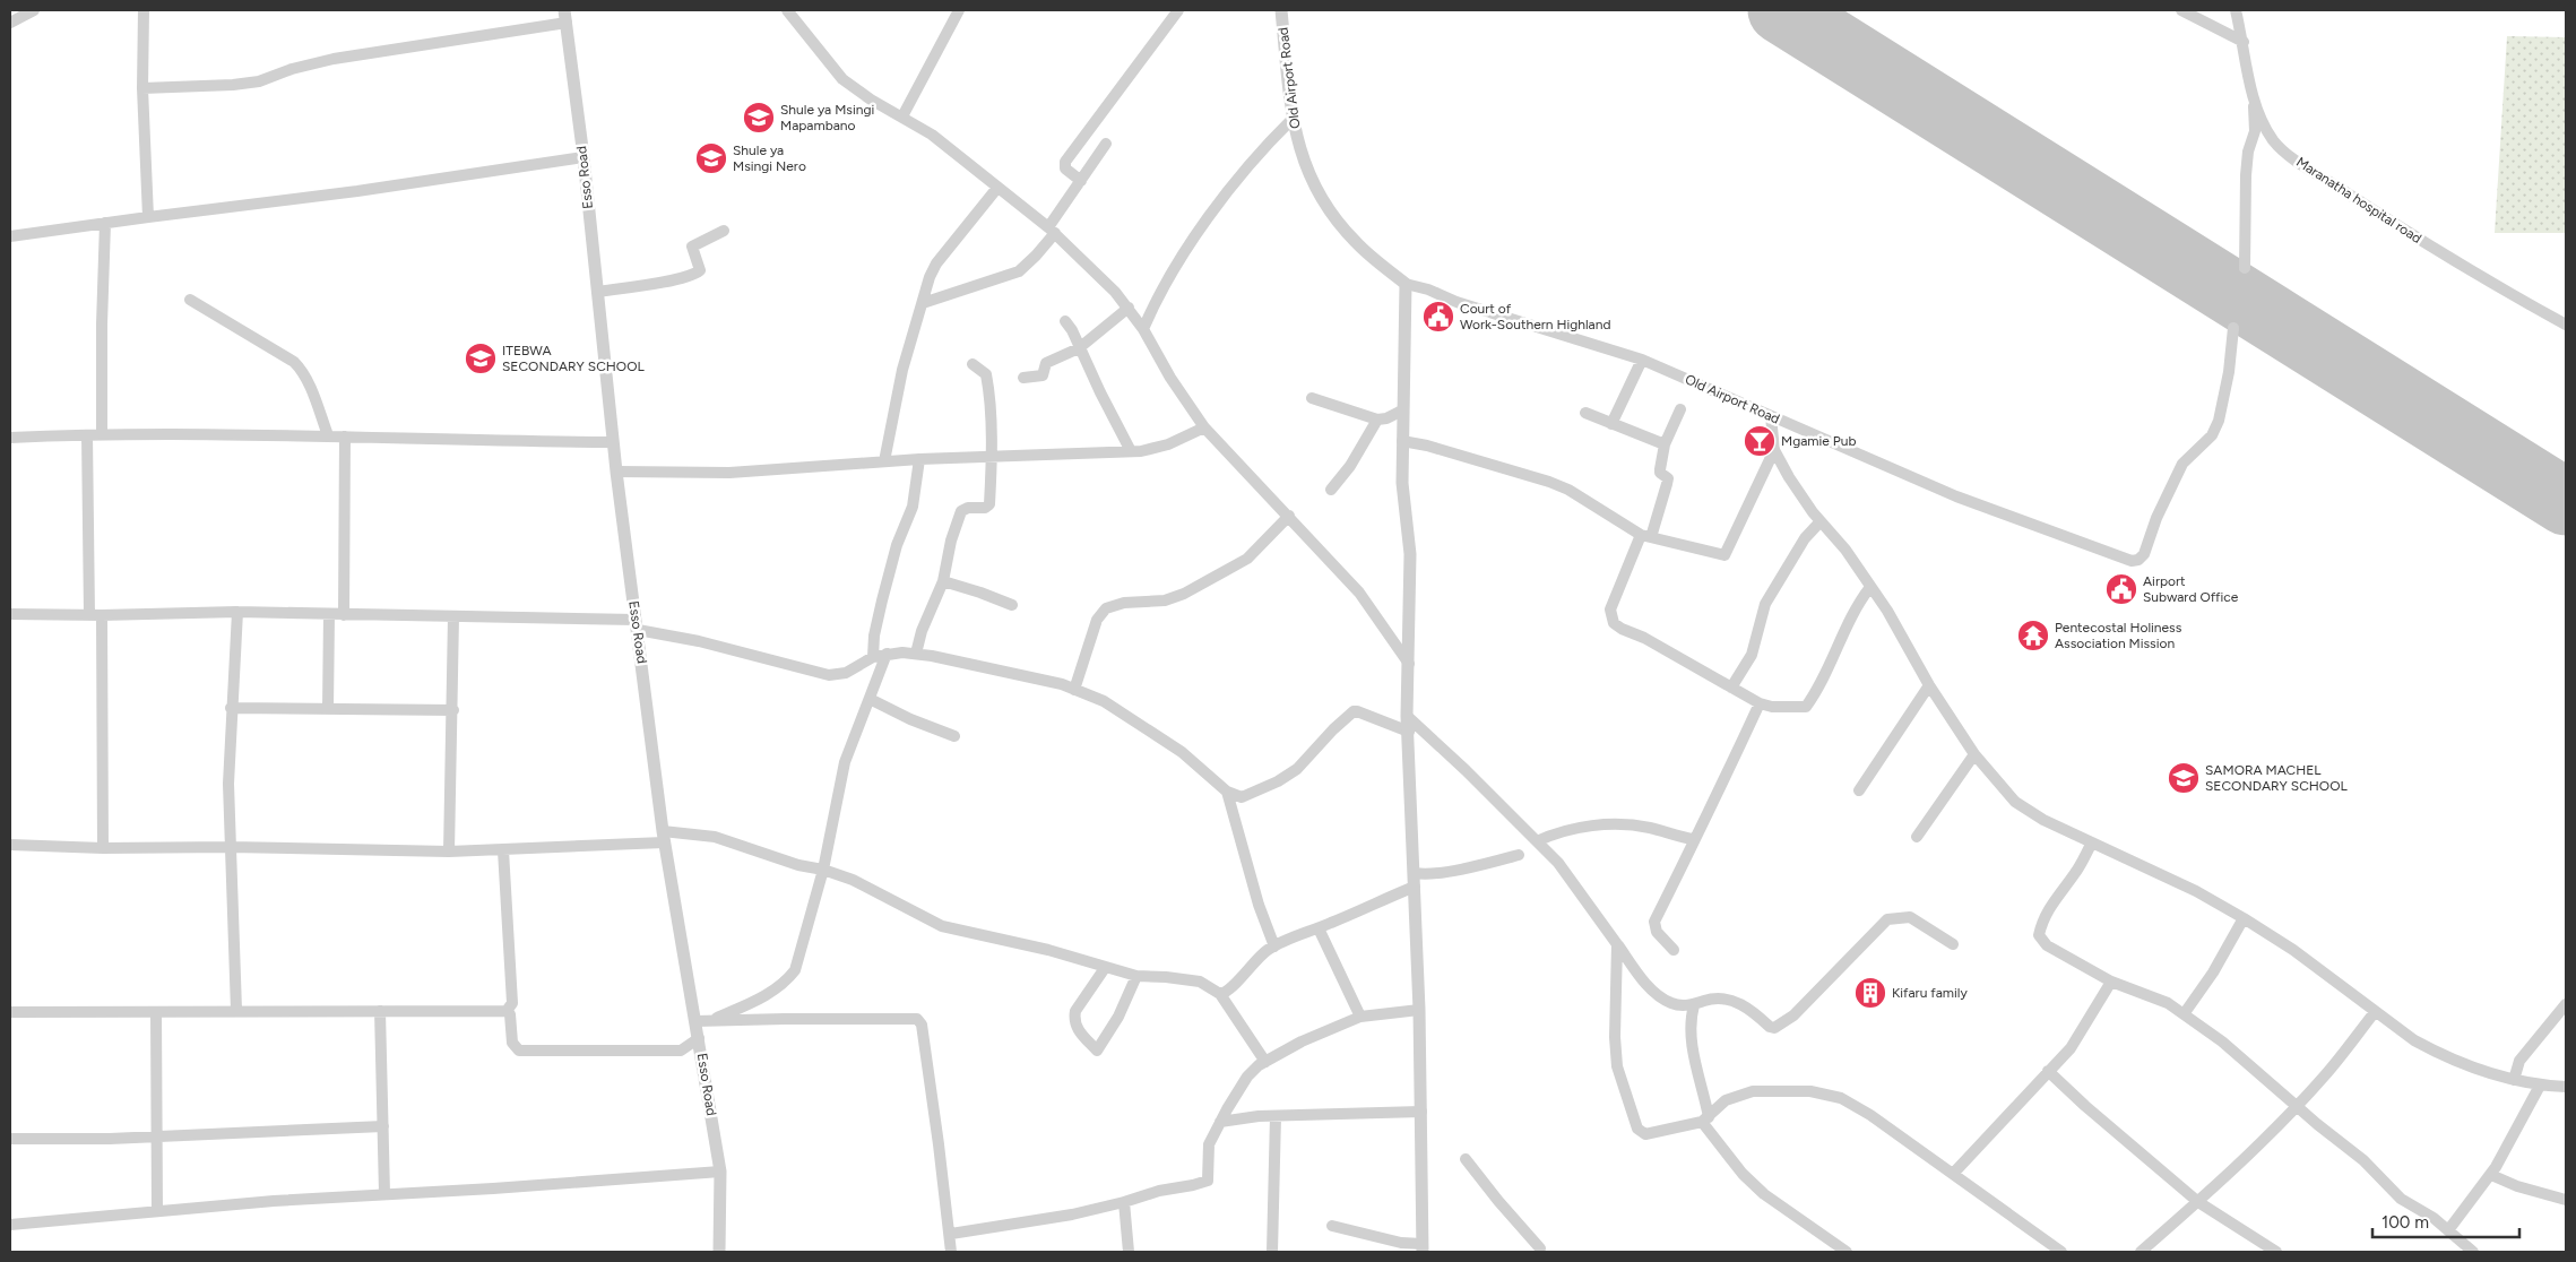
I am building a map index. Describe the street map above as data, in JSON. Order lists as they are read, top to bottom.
{
  "streets": {
    "street": ["Old Airport Road", "Esso Road", "Maranatha hospital road"]
  },
  "places": {
    "school or university": [
      "Shule ya Msingi Mapambano",
      "Shule ya Msingi Nero",
      "ITEBWA SECONDARY SCHOOL",
      "SAMORA MACHEL SECONDARY SCHOOL"
    ],
    "public building": ["Court of Work-Southern Highland", "Airport Subward Office"],
    "bar": ["Mgamie Pub"],
    "temple": ["Pentecostal Holiness Association Mission"],
    "building": ["Kifaru family"]
  },
  "scale_bar": "100 m"
}
